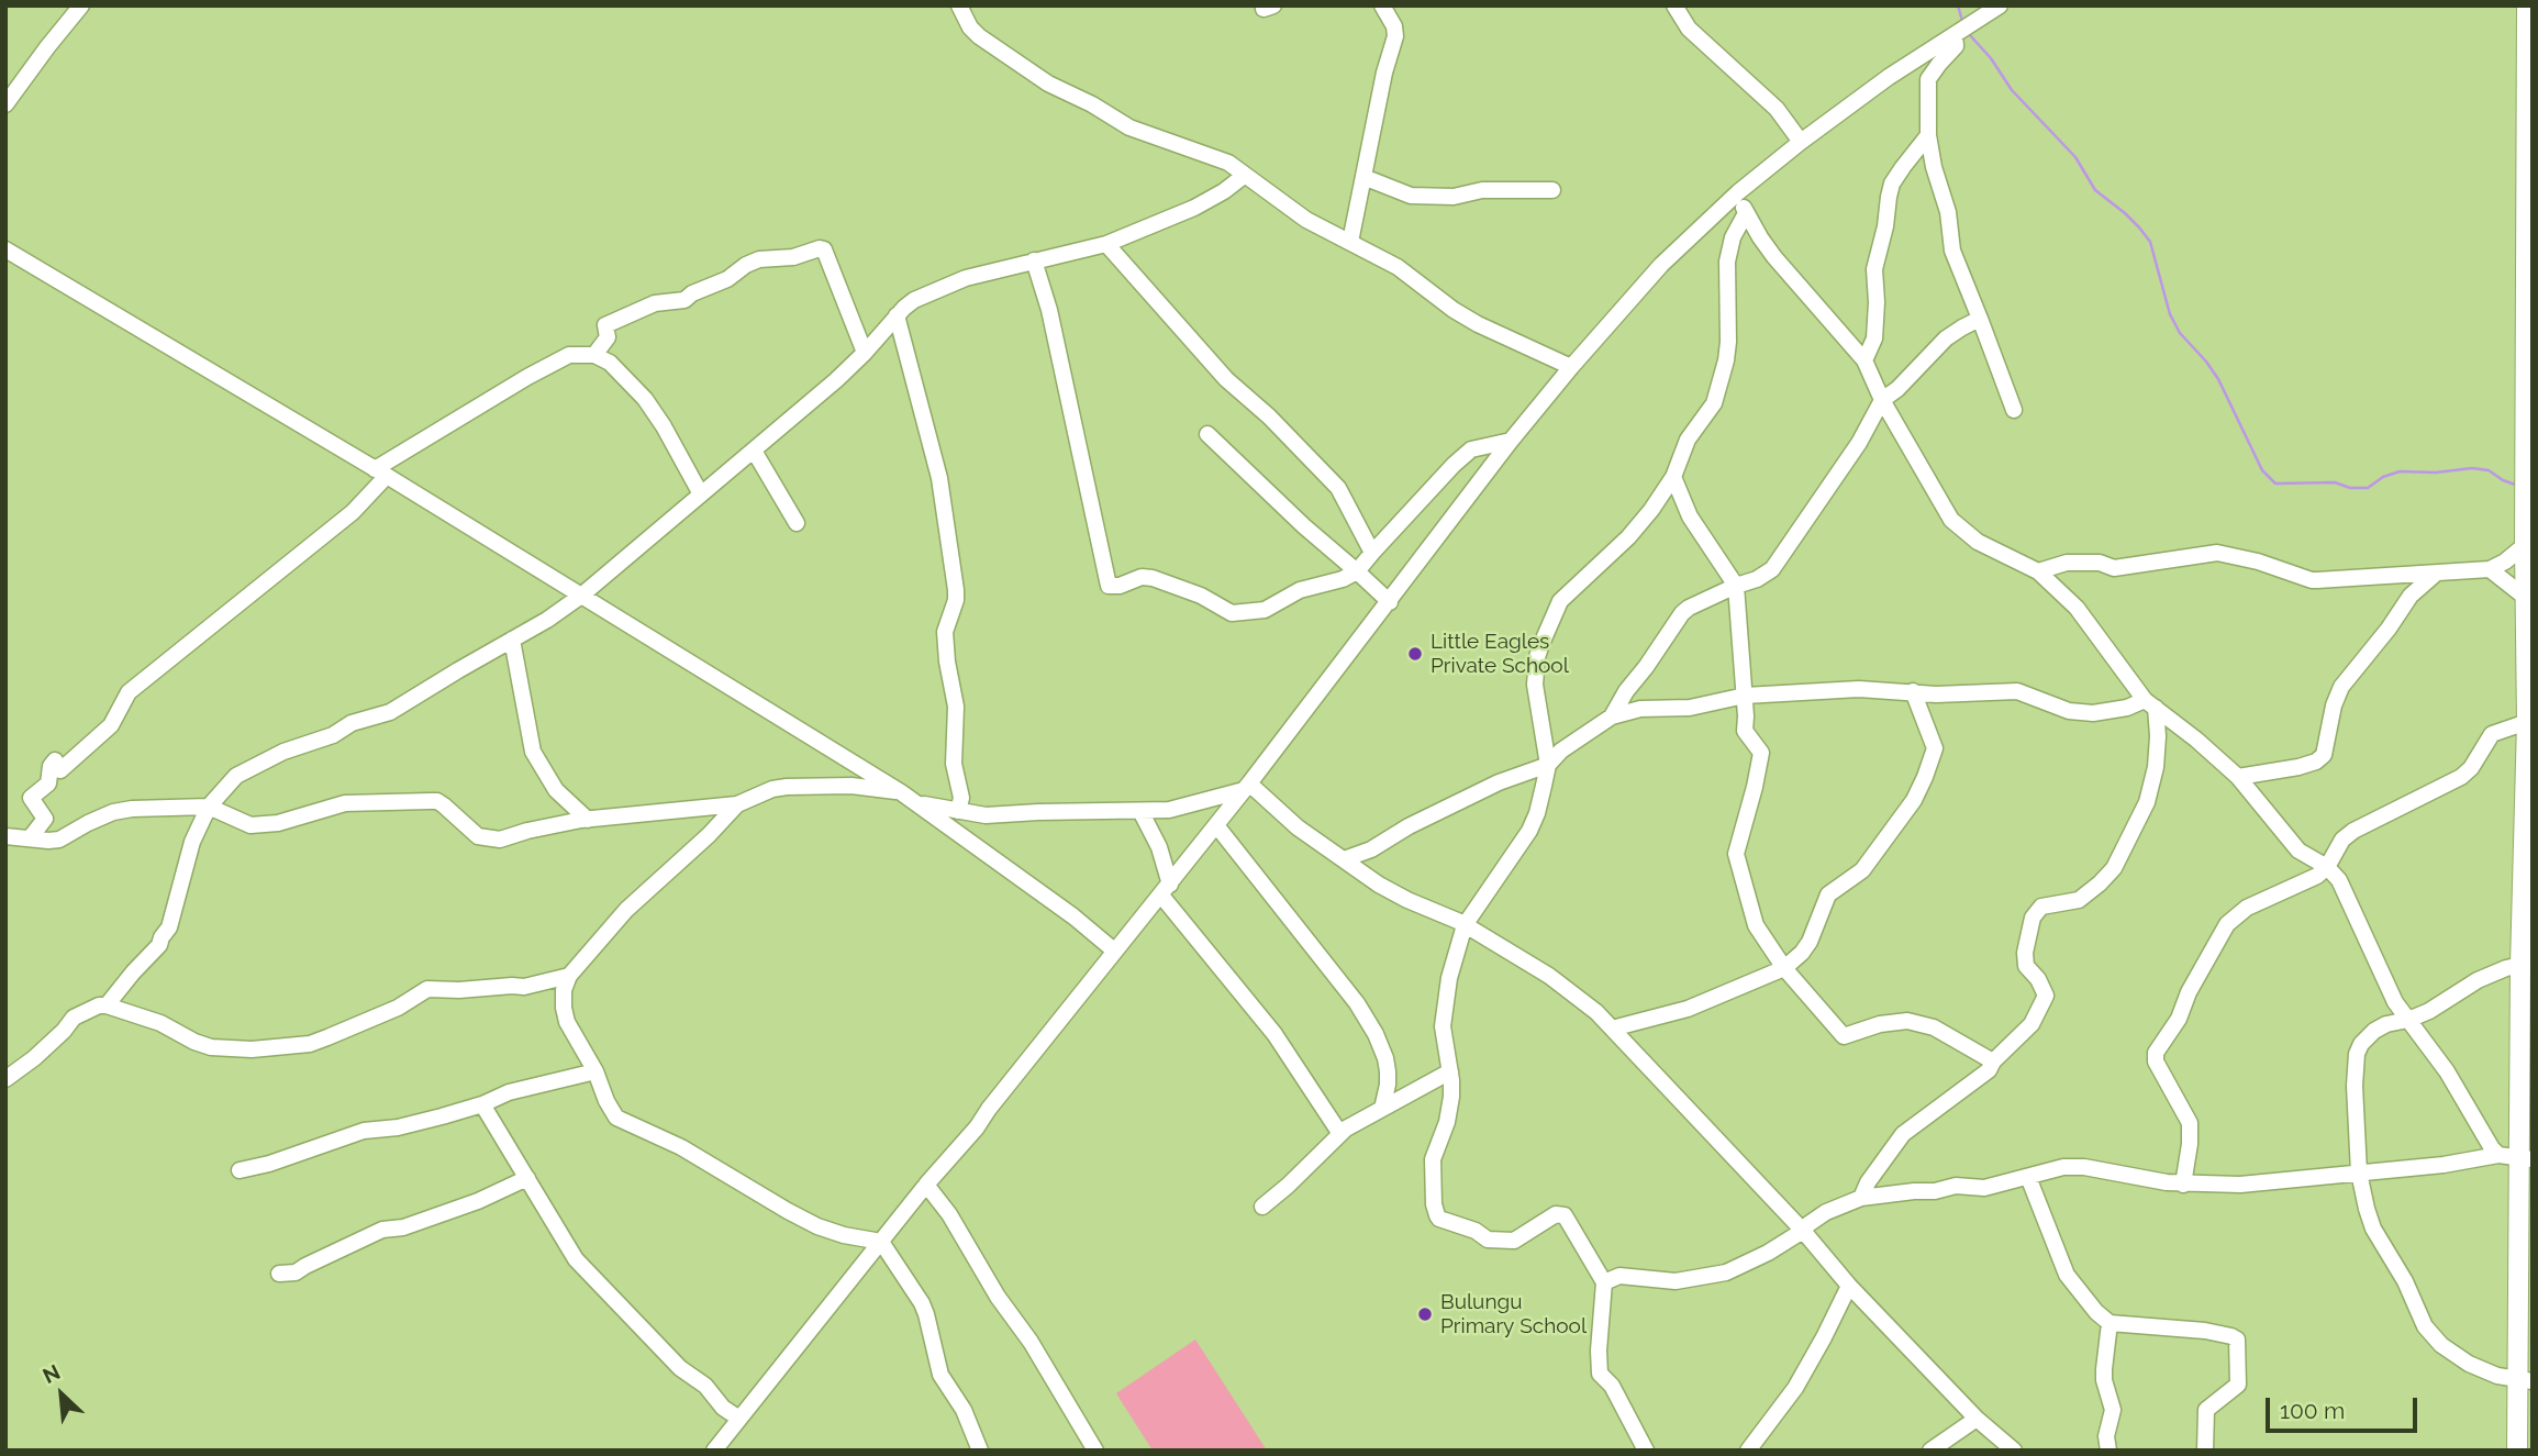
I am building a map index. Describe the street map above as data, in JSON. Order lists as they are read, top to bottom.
{
  "places": ["Little Eagles Private School", "Bulungu Primary School"],
  "scale_bar": "100 m",
  "north": "top left"
}
